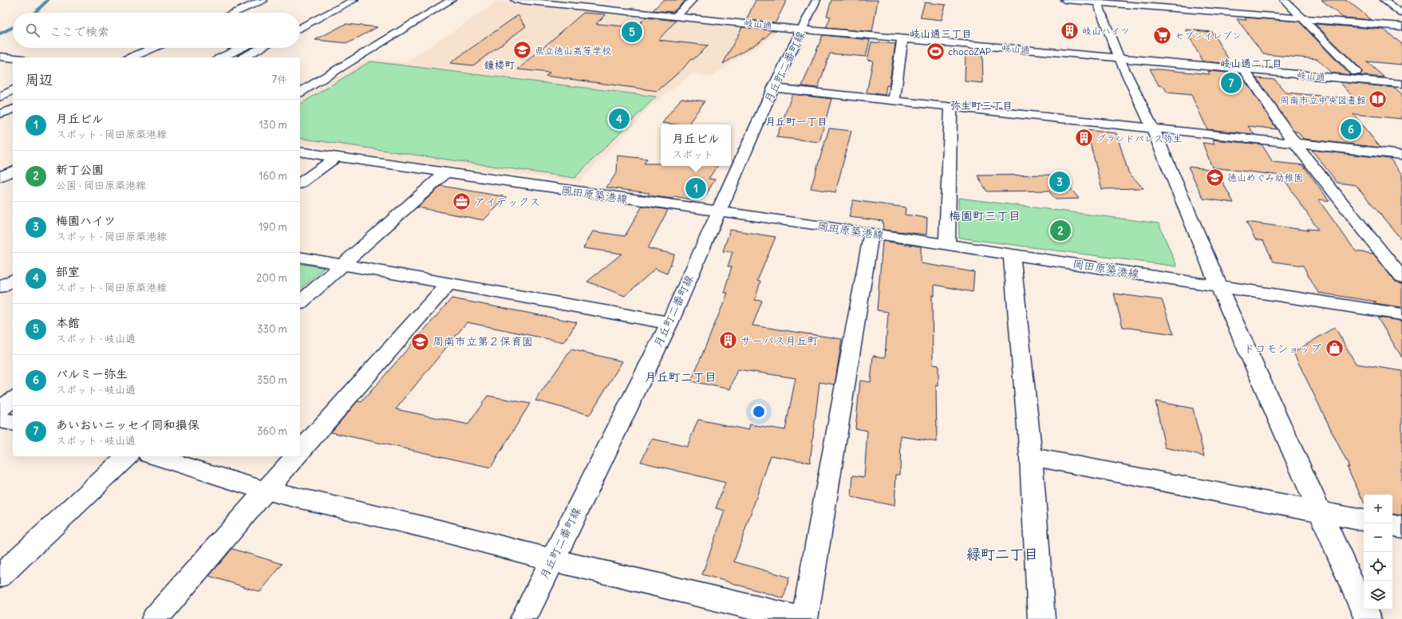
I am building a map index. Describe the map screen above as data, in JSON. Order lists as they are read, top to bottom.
{
  "streets": {
    "main road": ["岐山通", "月丘町二番町線", "岡田原築港線"]
  },
  "crossings": [
    ["岐山通", "月丘町二番町線"],
    ["月丘町二番町線", "岡田原築港線"]
  ],
  "districts": [
    "岐山通三丁目",
    "岐山通二丁目",
    "鐘楼町",
    "弥生町三丁目",
    "月丘町一丁目",
    "梅園町三丁目",
    "月丘町二丁目",
    "緑町二丁目"
  ],
  "places": {
    "building": ["岐山ハイツ", "グランドパレス弥生", "サーパス月丘町"],
    "supermarket": ["セブンイレブン"],
    "school or university": ["県立徳山高等学校", "徳山めぐみ幼稚園", "周南市立第２保育園"],
    "sports": ["chocoZAP"],
    "library": ["周南市立中央図書館"],
    "office": ["アイテックス"],
    "shop": ["ドコモショップ"]
  },
  "page": {
    "search": "ここで検索",
    "pins": [
      "5",
      "7",
      "4",
      "6",
      "3",
      "1",
      "2"
    ],
    "heading": ["周辺", "7件"],
    "list": [
      {
        "mark": "1",
        "name": "月丘ビル",
        "note": "スポット · 岡田原築港線",
        "value": "130 m"
      },
      {
        "mark": "2",
        "name": "新丁公園",
        "note": "公園 · 岡田原築港線",
        "value": "160 m"
      },
      {
        "mark": "3",
        "name": "梅園ハイツ",
        "note": "スポット · 岡田原築港線",
        "value": "190 m"
      },
      {
        "mark": "4",
        "name": "部室",
        "note": "スポット · 岡田原築港線",
        "value": "200 m"
      },
      {
        "mark": "5",
        "name": "本館",
        "note": "スポット · 岐山通",
        "value": "330 m"
      },
      {
        "mark": "6",
        "name": "バルミー弥生",
        "note": "スポット · 岐山通",
        "value": "350 m"
      },
      {
        "mark": "7",
        "name": "あいおいニッセイ同和損保",
        "note": "スポット · 岐山通",
        "value": "360 m"
      }
    ],
    "popup": ["月丘ビル", "スポット"],
    "map_buttons": ["+", "−"]
  }
}
